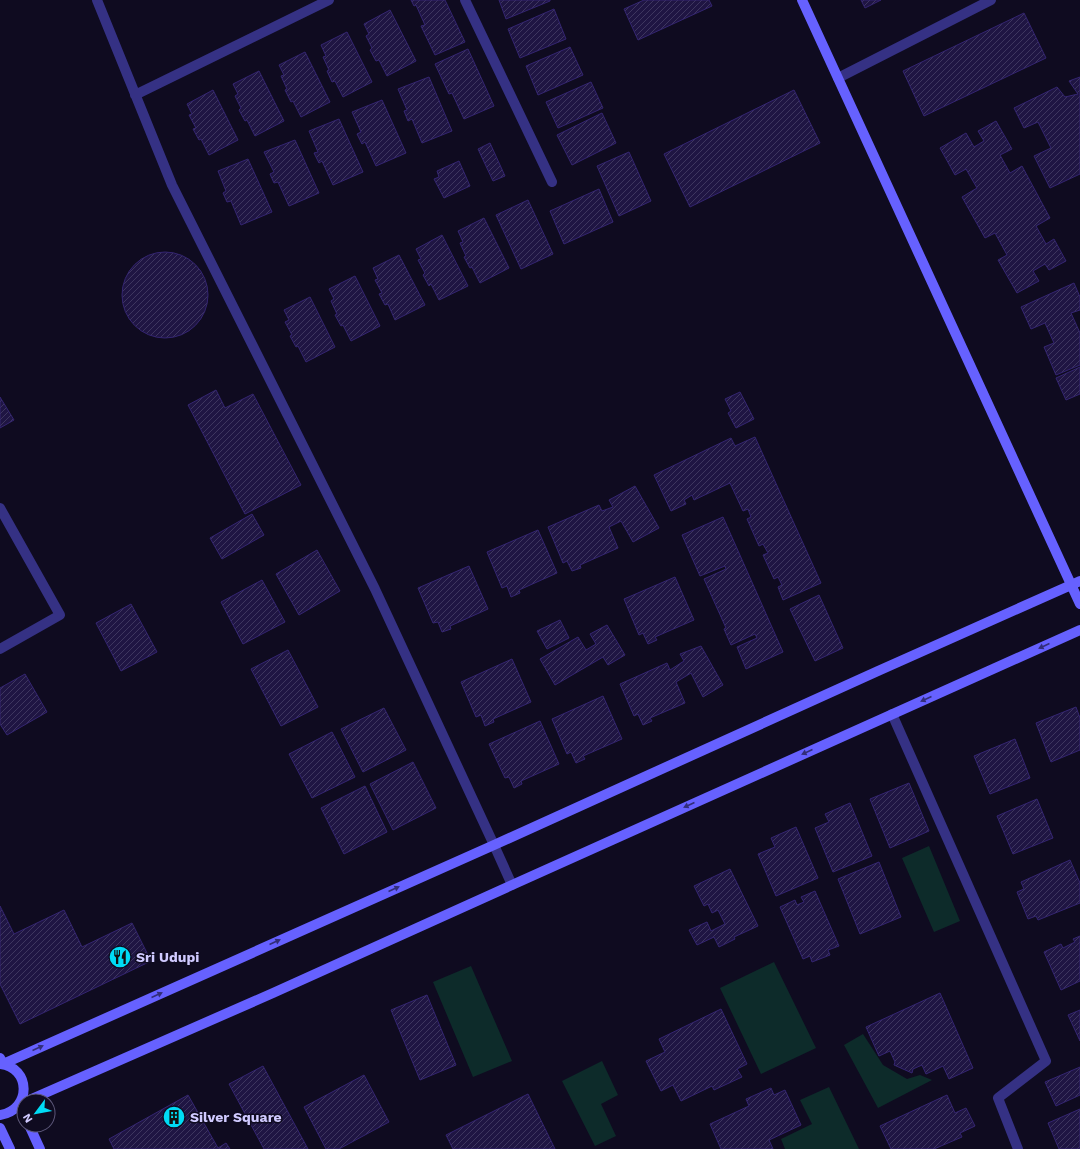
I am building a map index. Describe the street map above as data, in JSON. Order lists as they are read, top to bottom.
{
  "places": {
    "restaurant": ["Sri Udupi"],
    "building": ["Silver Square"]
  },
  "north": "bottom left"
}
